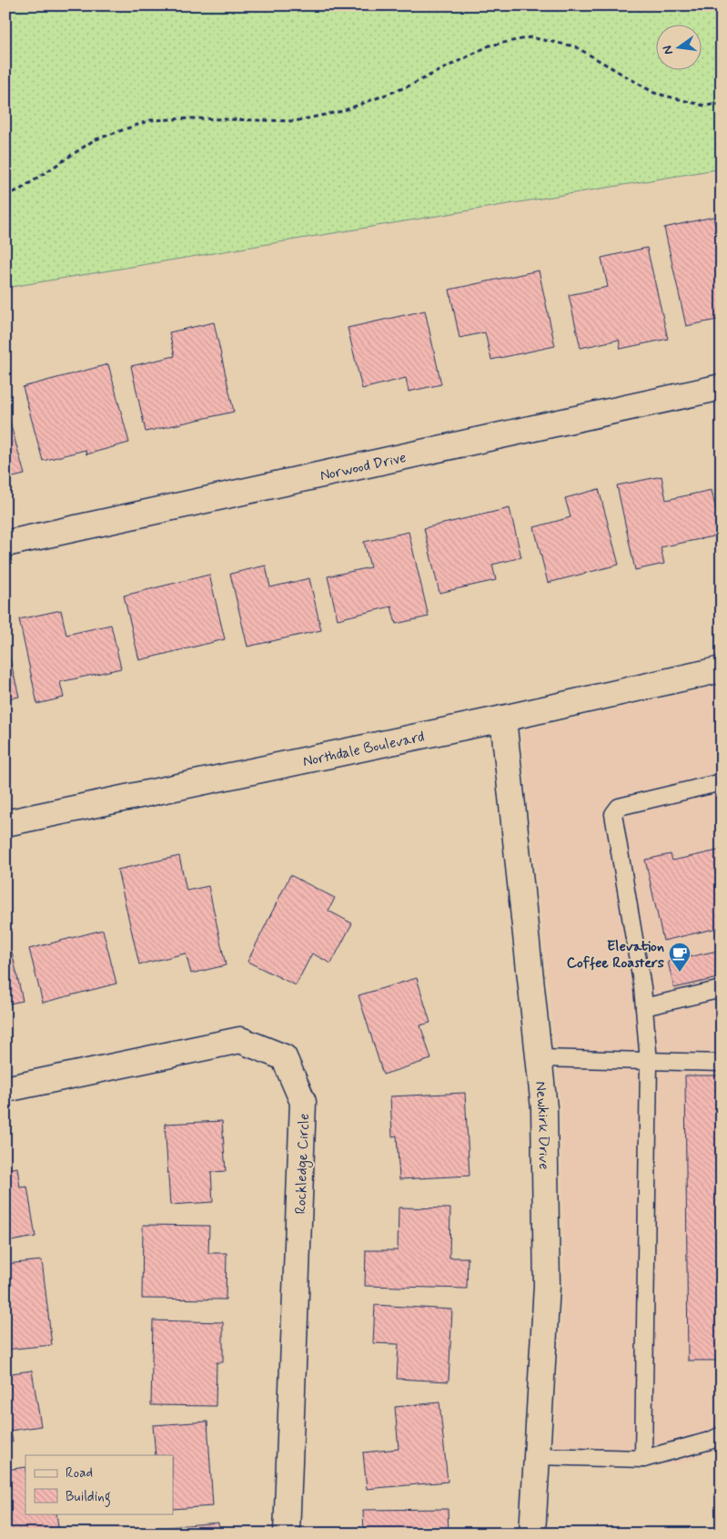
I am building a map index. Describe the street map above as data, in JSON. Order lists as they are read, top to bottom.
{
  "streets": {
    "street": [
      "Norwood Drive",
      "Northdale Boulevard",
      "Newkirk Drive",
      "Rockledge Circle"
    ]
  },
  "crossings": [
    ["Northdale Boulevard", "Newkirk Drive"]
  ],
  "places": {
    "cafe": ["Elevation Coffee Roasters"]
  },
  "legend": ["Road", "Building"],
  "north": "left"
}
